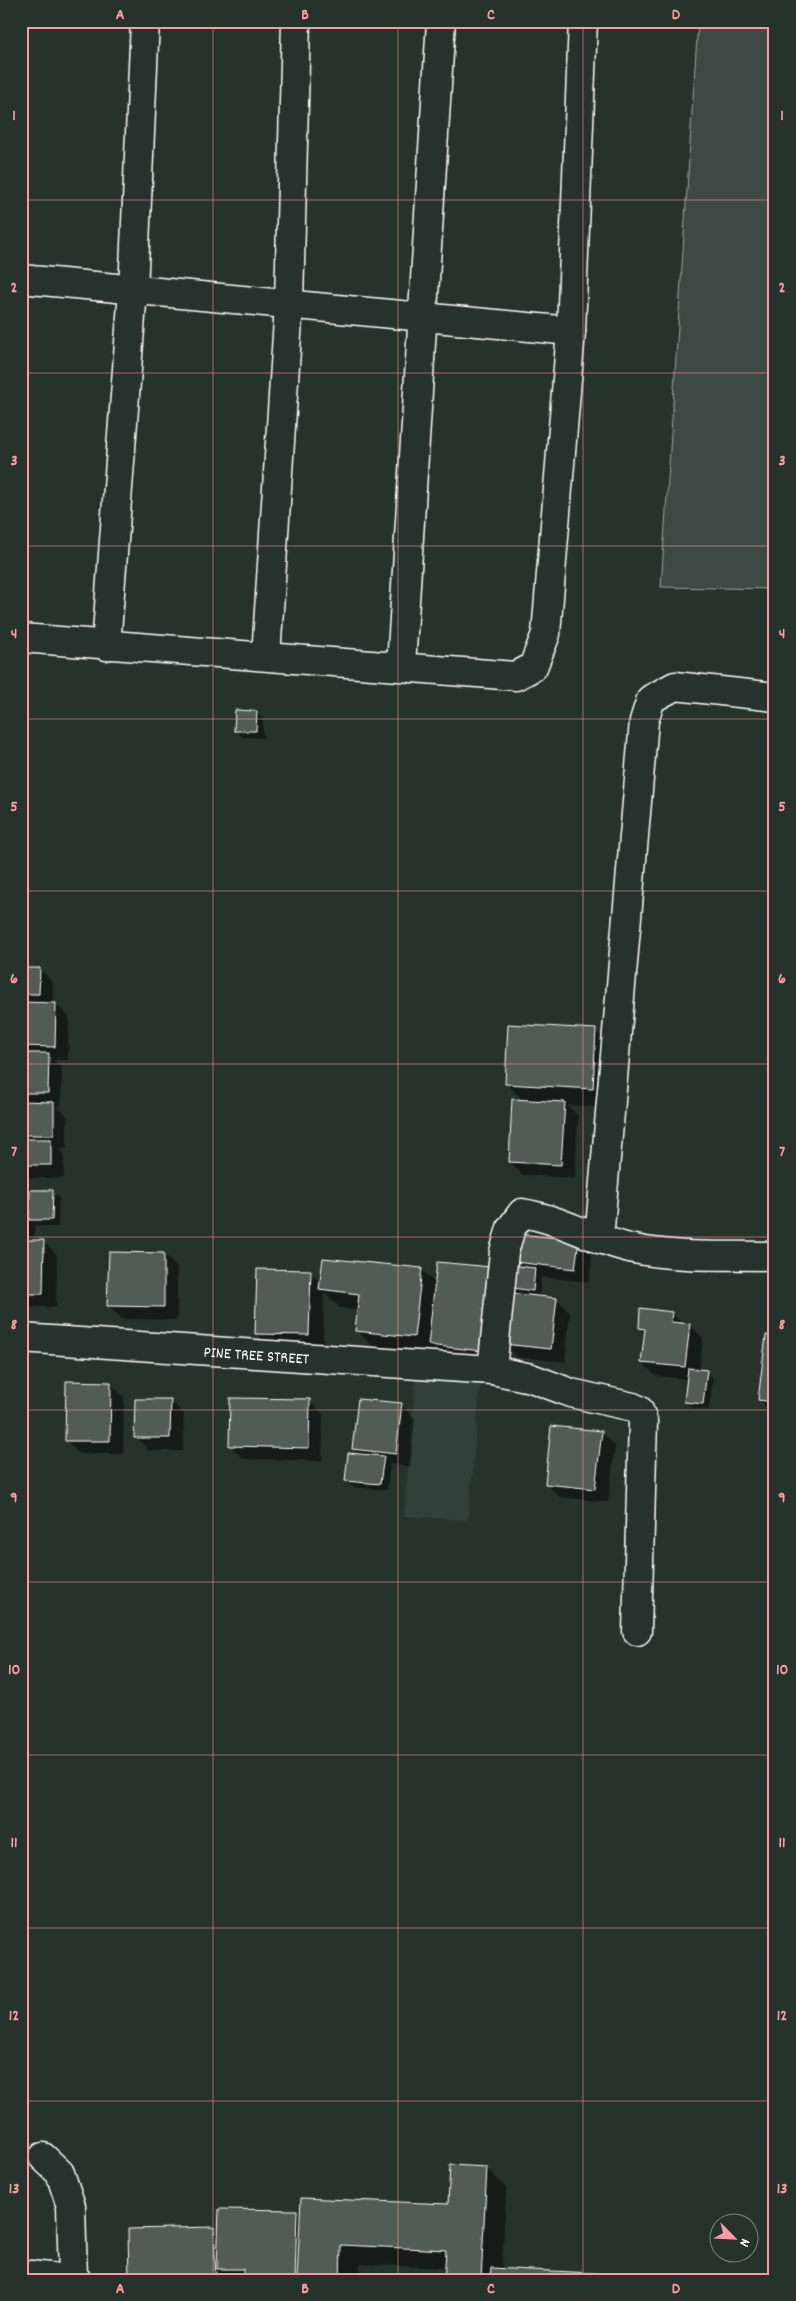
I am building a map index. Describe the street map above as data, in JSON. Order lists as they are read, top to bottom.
{
  "streets": {
    "street": ["PINE TREE STREET"]
  },
  "north": "bottom right",
  "grid": {
    "columns": [
      "A",
      "B",
      "C",
      "D"
    ],
    "rows": [
      "1",
      "2",
      "3",
      "4",
      "5",
      "6",
      "7",
      "8",
      "9",
      "10",
      "11",
      "12",
      "13"
    ]
  }
}
